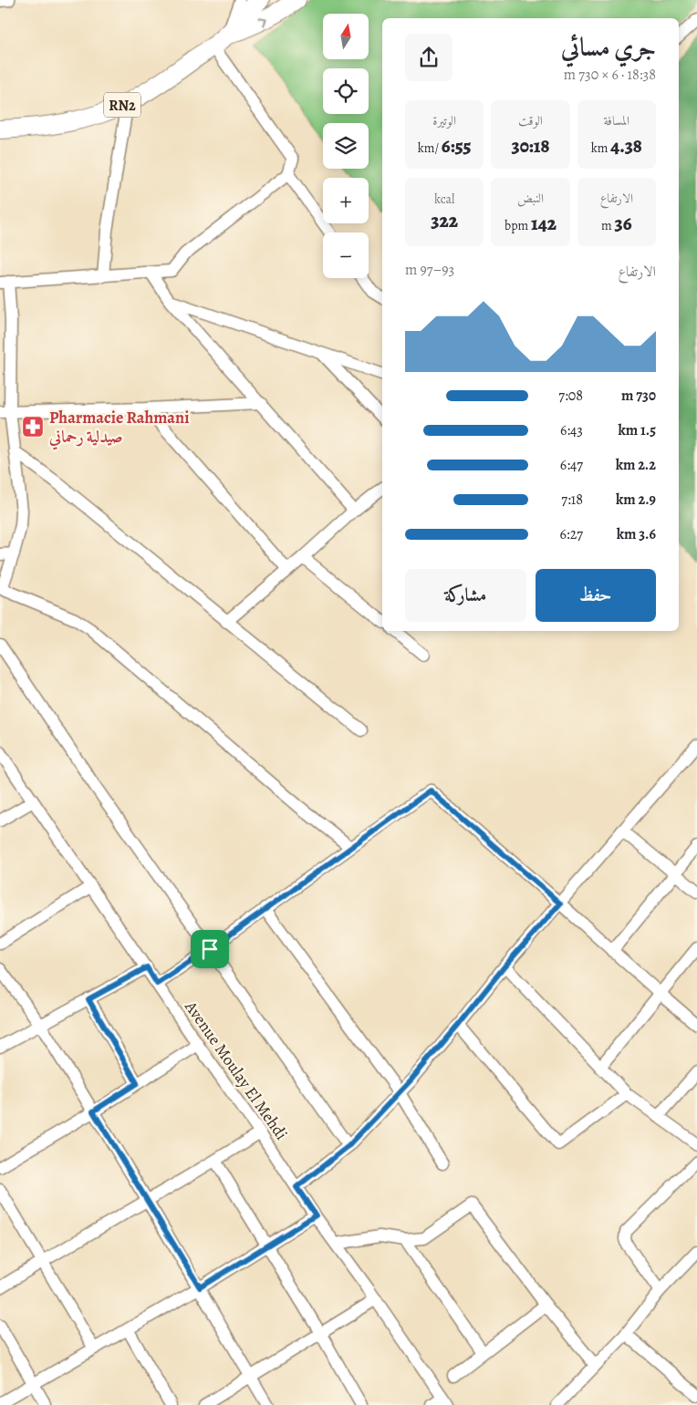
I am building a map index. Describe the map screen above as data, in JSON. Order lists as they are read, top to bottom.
{
  "streets": {
    "main road": ["RN2"],
    "street": ["Avenue Moulay El Mehdi"]
  },
  "places": {
    "pharmacy": ["Pharmacie Rahmani صيدلية رحماني"]
  },
  "north": "top",
  "page": {
    "map_buttons": ["+", "−"],
    "heading": ["جري مسائي", "18:38 · 6 × 730 m"],
    "stats": [
      ["المسافة", "4.38 km"],
      ["الوقت", "30:18"],
      ["الوتيرة", "6:55 /km"],
      ["الارتفاع", "36 m"],
      ["النبض", "142 bpm"],
      ["kcal", "322"]
    ],
    "chart": ["الارتفاع", "93–97 m"],
    "list": [
      {
        "name": "730 m",
        "note": "7:08"
      },
      {
        "name": "1.5 km",
        "note": "6:43"
      },
      {
        "name": "2.2 km",
        "note": "6:47"
      },
      {
        "name": "2.9 km",
        "note": "7:18"
      },
      {
        "name": "3.6 km",
        "note": "6:27"
      }
    ],
    "buttons": ["حفظ", "مشاركة"]
  }
}
